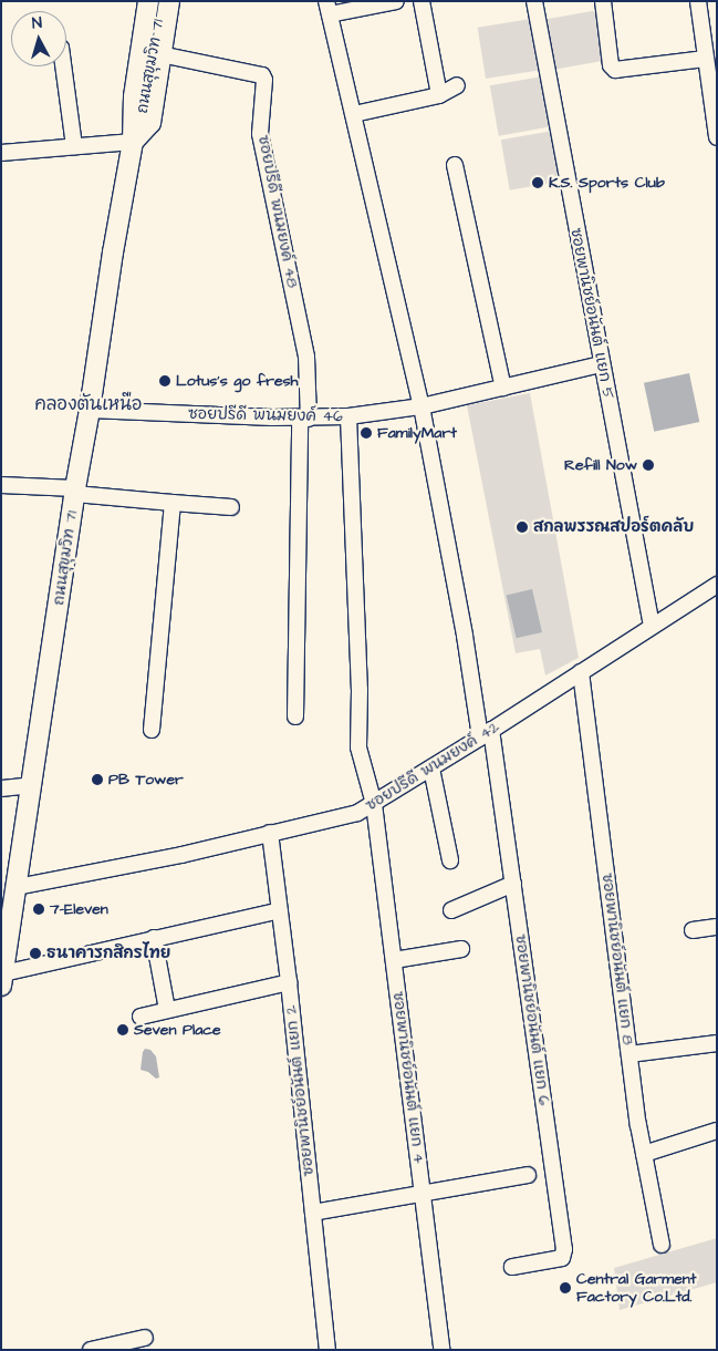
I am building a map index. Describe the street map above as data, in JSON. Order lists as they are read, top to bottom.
{
  "streets": {
    "main road": ["ถนนสุขุมวิท 71"],
    "street": [
      "ซอยปรีดี พนมยงค์ 48",
      "ซอยพานิชย์อนันต์ แยก 5",
      "ซอยปรีดี พนมยงค์ 46",
      "ซอยปรีดี พนมยงค์ 42",
      "ซอยพานิชย์อนันต์ แยก 8",
      "ซอยพานิชย์อนันต์ แยก 6",
      "ซอยพานิชย์อนันต์ แยก 4",
      "ซอยพานิชย์อนันต์ แยก 2"
    ]
  },
  "crossings": [
    ["ถนนสุขุมวิท 71", "ซอยปรีดี พนมยงค์ 46"],
    ["ถนนสุขุมวิท 71", "ซอยปรีดี พนมยงค์ 42"],
    ["ซอยปรีดี พนมยงค์ 48", "ซอยปรีดี พนมยงค์ 46"],
    ["ซอยพานิชย์อนันต์ แยก 5", "ซอยปรีดี พนมยงค์ 46"],
    ["ซอยพานิชย์อนันต์ แยก 5", "ซอยปรีดี พนมยงค์ 42"],
    ["ซอยปรีดี พนมยงค์ 46", "ซอยพานิชย์อนันต์ แยก 6"],
    ["ซอยปรีดี พนมยงค์ 46", "ซอยพานิชย์อนันต์ แยก 4"],
    ["ซอยปรีดี พนมยงค์ 42", "ซอยพานิชย์อนันต์ แยก 8"],
    ["ซอยปรีดี พนมยงค์ 42", "ซอยพานิชย์อนันต์ แยก 6"],
    ["ซอยปรีดี พนมยงค์ 42", "ซอยพานิชย์อนันต์ แยก 4"],
    ["ซอยปรีดี พนมยงค์ 42", "ซอยพานิชย์อนันต์ แยก 2"]
  ],
  "districts": ["คลองตันเหนือ"],
  "places": [
    "K.S. Sports Club",
    "Lotus's go fresh",
    "FamilyMart",
    "Refill Now",
    "สกลพรรณสปอร์ตคลับ",
    "PB Tower",
    "7-Eleven",
    "ธนาคารกสิกรไทย",
    "Seven Place",
    "Central Garment Factory Co.Ltd."
  ],
  "north": "top"
}
